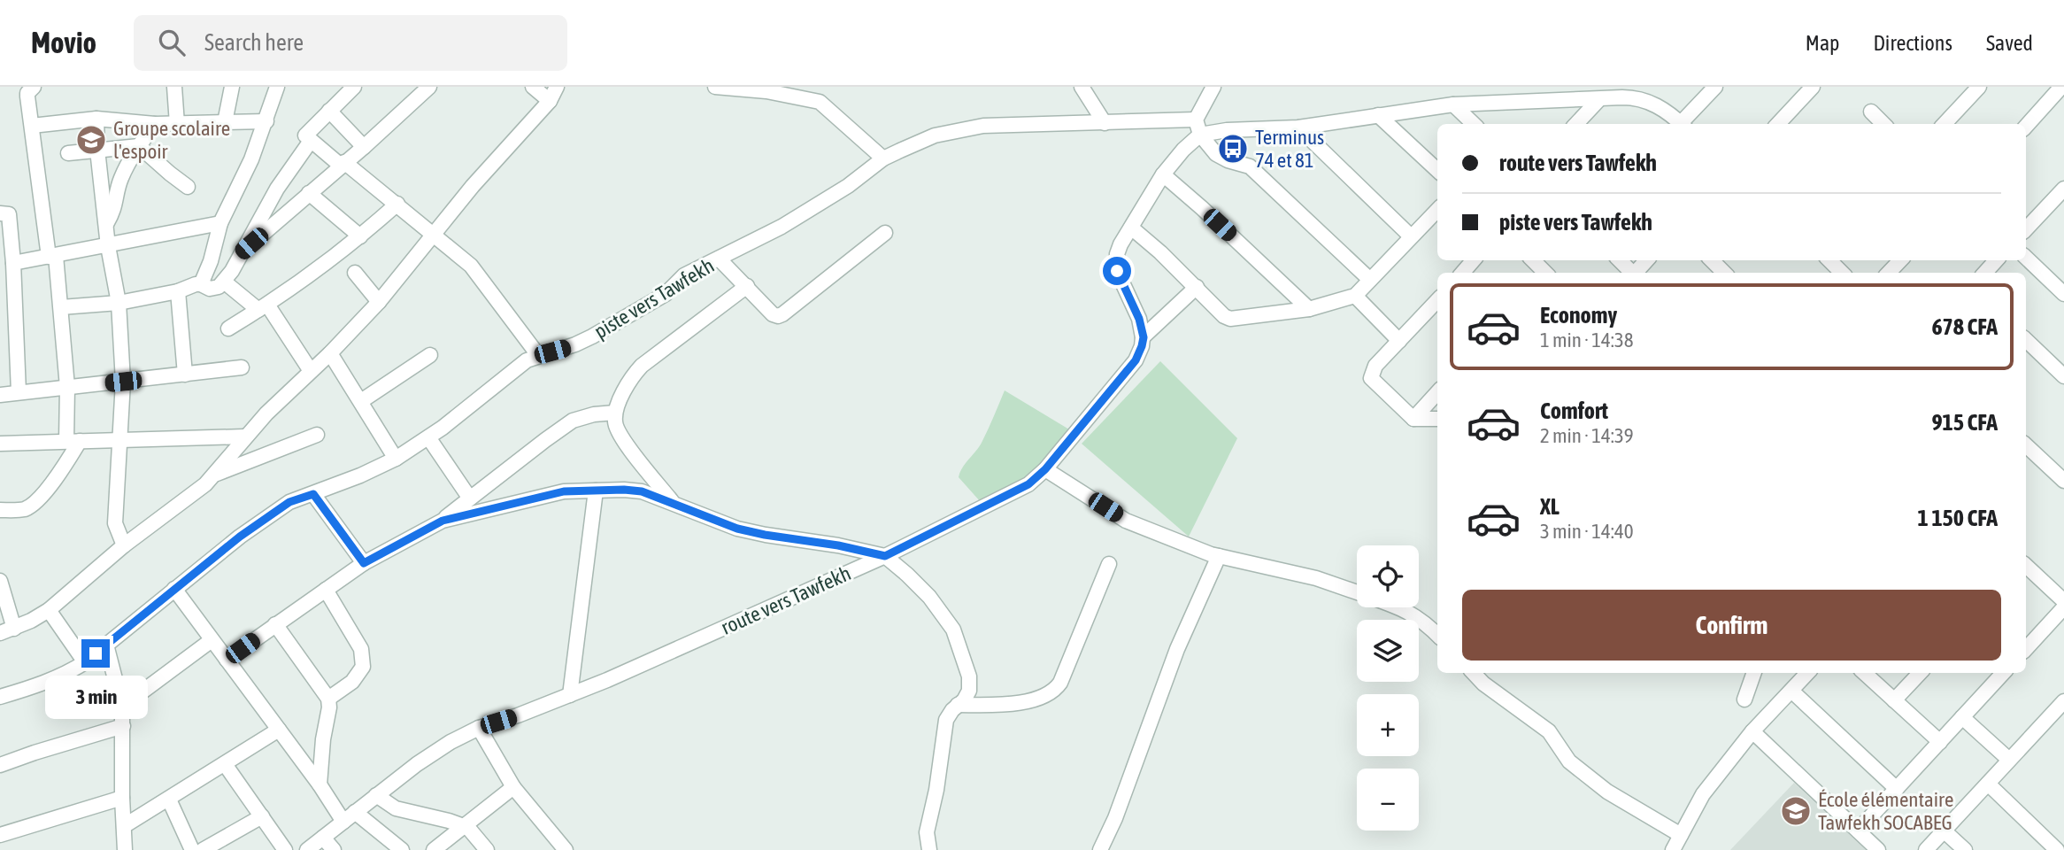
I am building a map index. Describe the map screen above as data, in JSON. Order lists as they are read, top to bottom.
{
  "streets": {
    "street": ["piste vers Tawfekh", "route vers Tawfekh"]
  },
  "places": {
    "school or university": ["Groupe scolaire l'espoir", "École élémentaire Tawfekh SOCABEG"],
    "bus stop": ["Terminus 74 et 81"]
  },
  "page": {
    "header": "Movio",
    "search": "Search here",
    "nav": ["Map", "Directions", "Saved"],
    "banner": ["route vers Tawfekh", "piste vers Tawfekh"],
    "list": [
      {
        "name": "Economy",
        "note": "1 min · 14:38",
        "value": "678 CFA"
      },
      {
        "name": "Comfort",
        "note": "2 min · 14:39",
        "value": "915 CFA"
      },
      {
        "name": "XL",
        "note": "3 min · 14:40",
        "value": "1 150 CFA"
      }
    ],
    "map_buttons": ["+", "−"],
    "buttons": "Confirm",
    "bubble": "3 min"
  }
}
